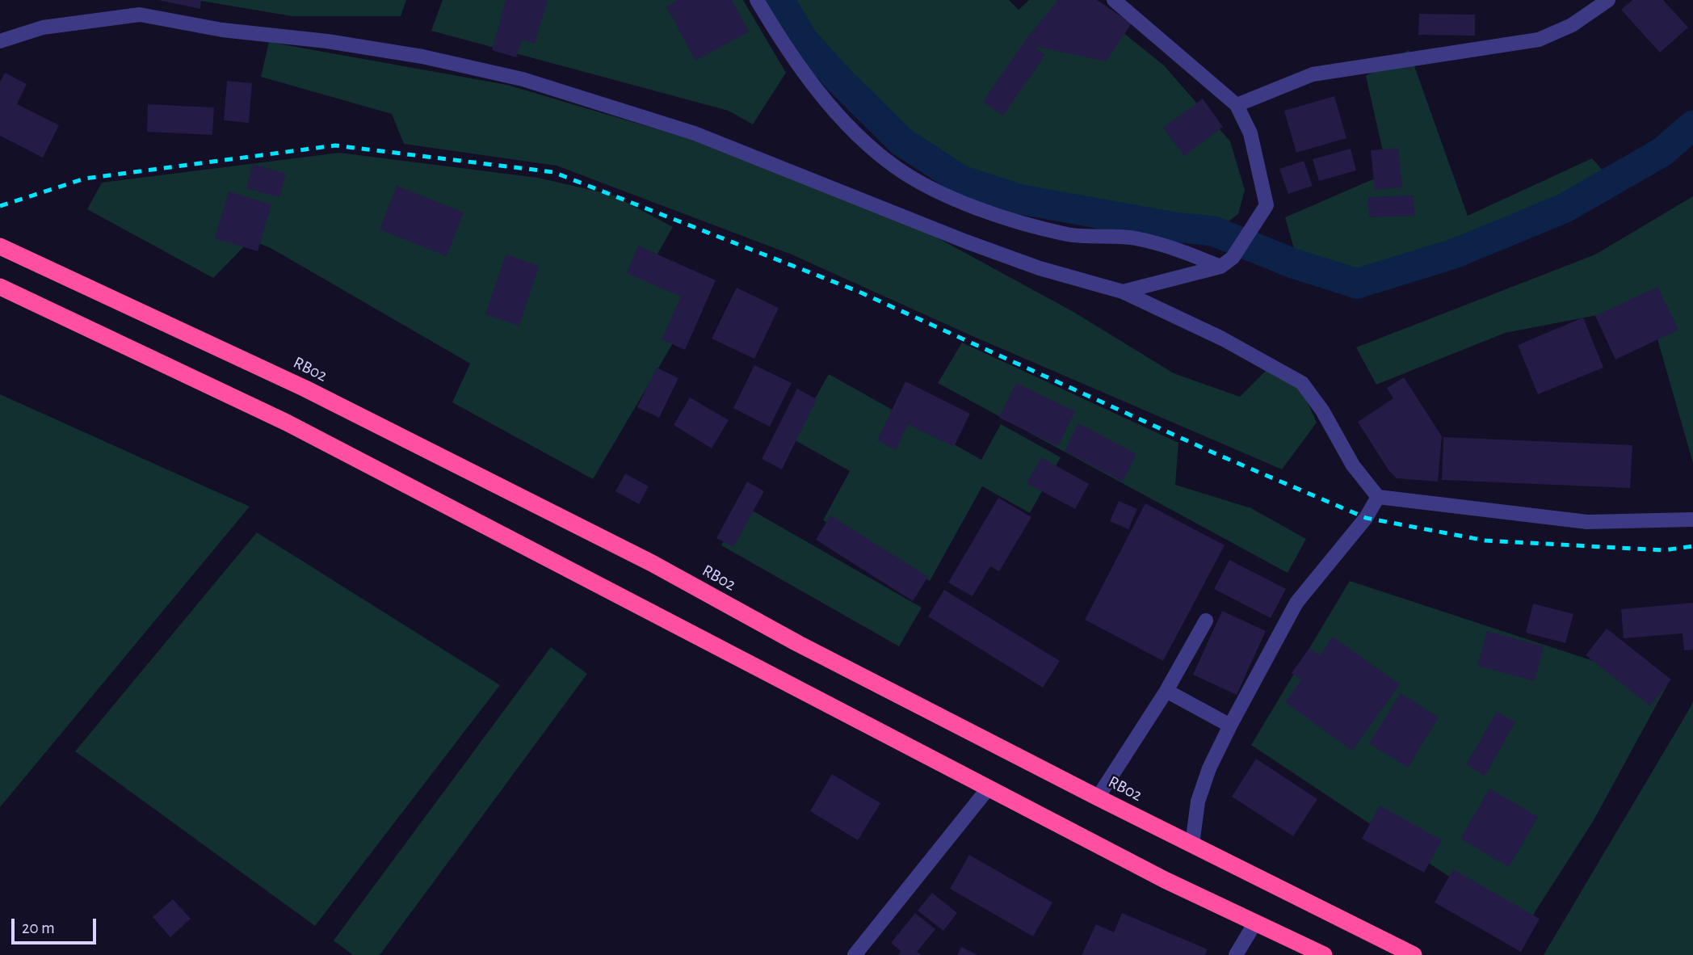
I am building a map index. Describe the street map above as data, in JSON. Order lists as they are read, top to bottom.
{
  "streets": {
    "highway": ["RB02"]
  },
  "scale_bar": "20 m"
}
